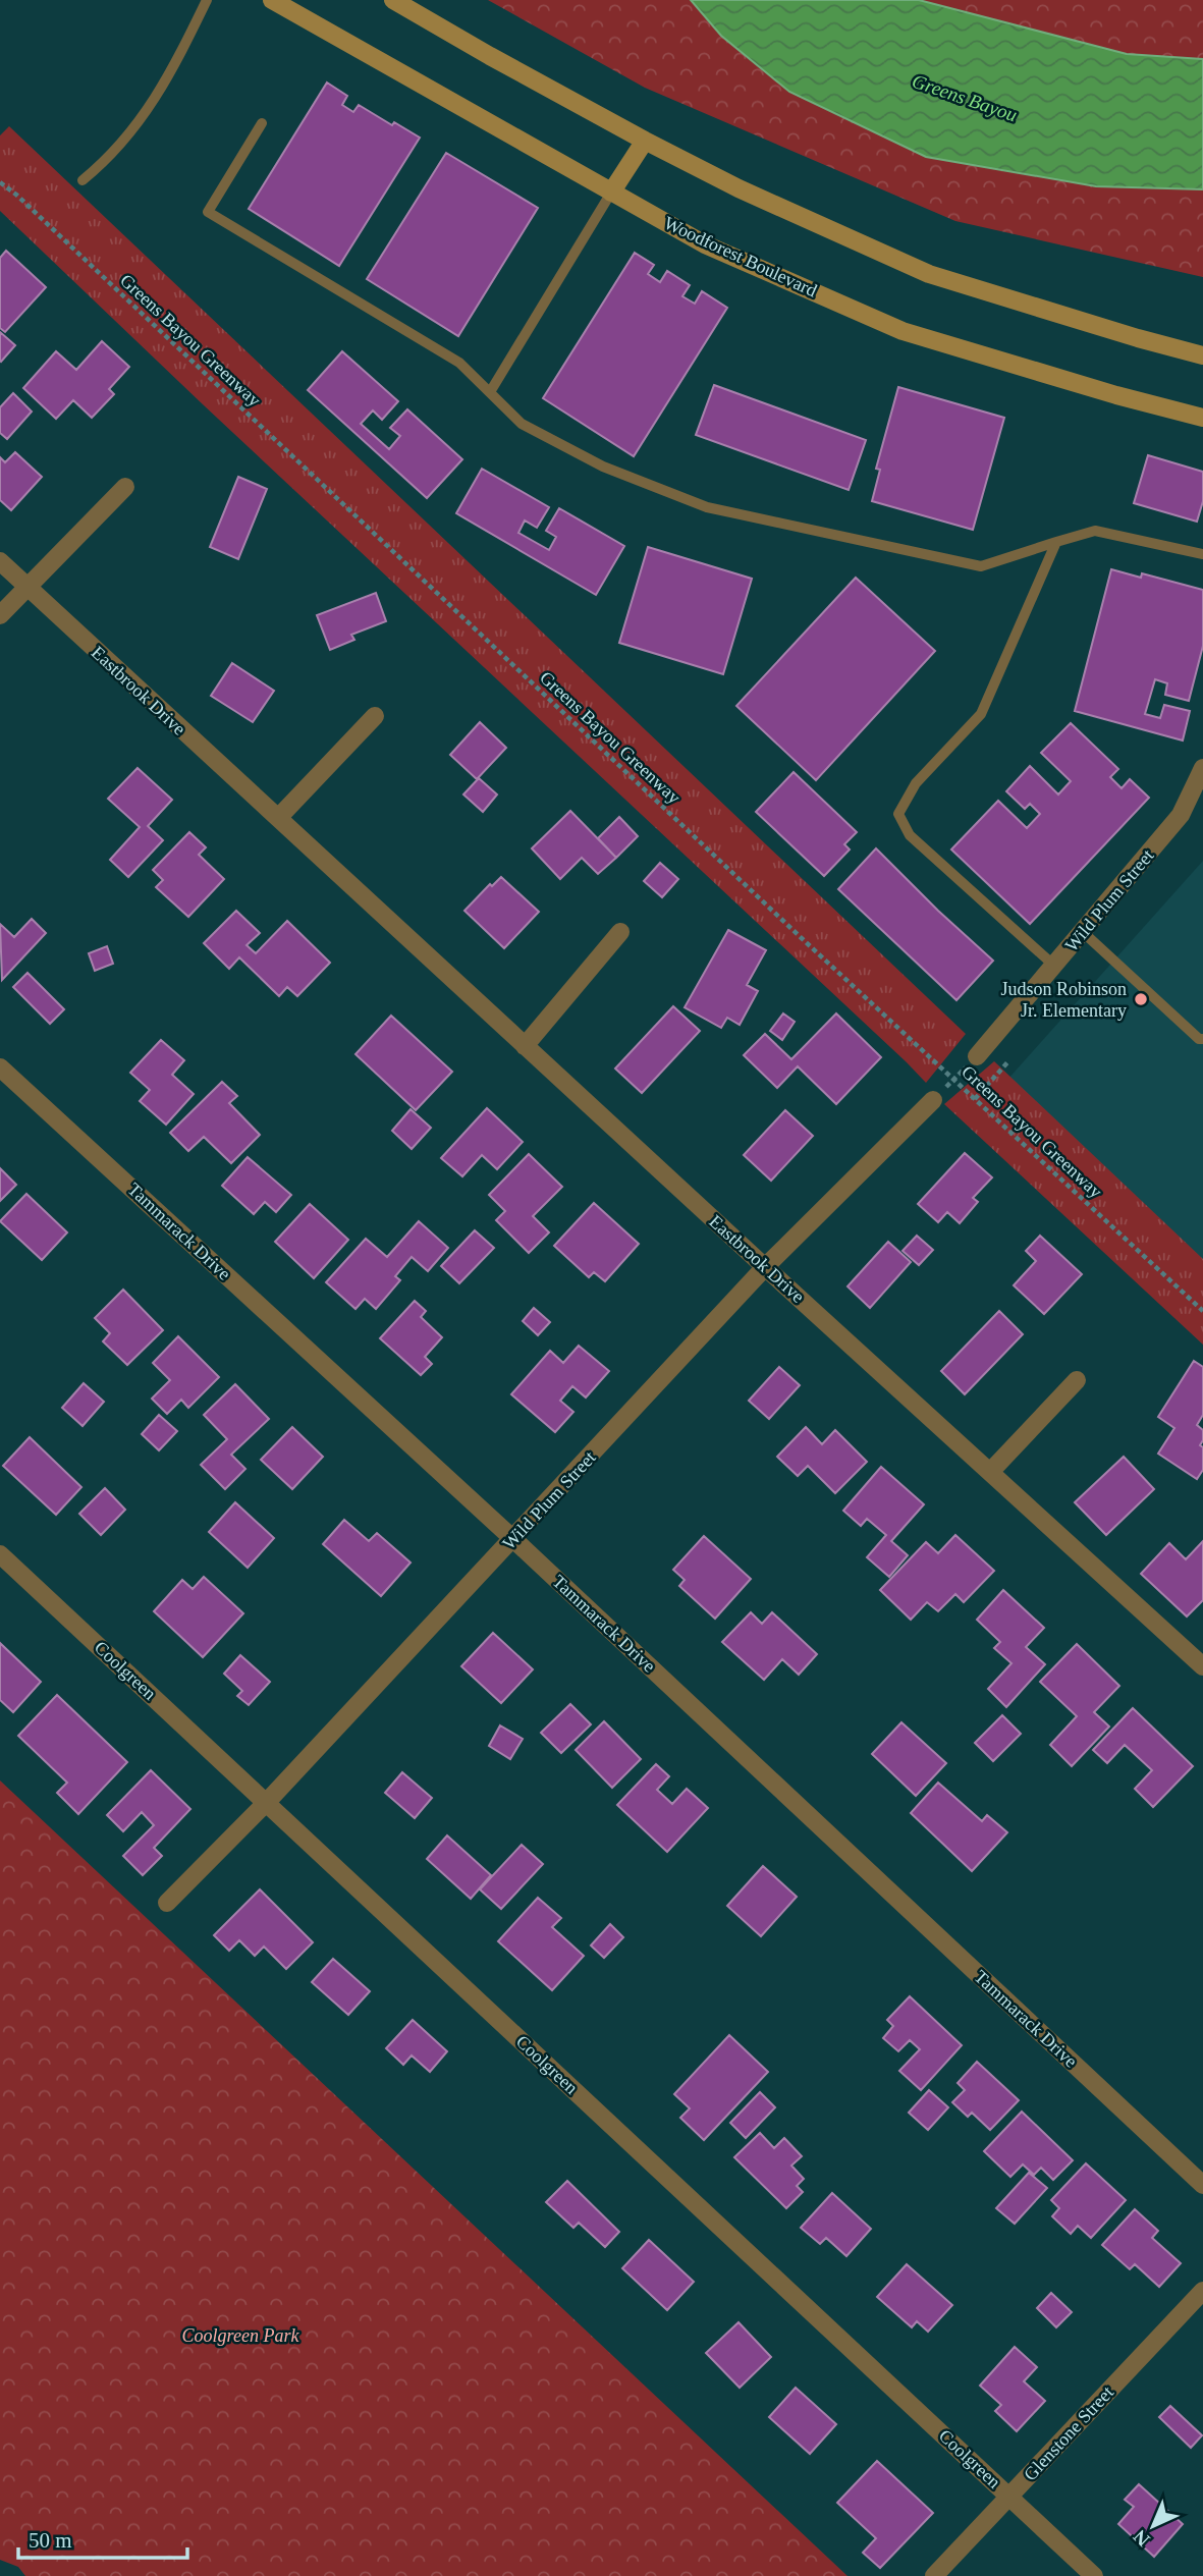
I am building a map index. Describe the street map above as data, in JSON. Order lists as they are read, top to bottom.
{
  "streets": {
    "main road": ["Woodforest Boulevard"],
    "street": [
      "Eastbrook Drive",
      "Wild Plum Street",
      "Tammarack Drive",
      "Coolgreen",
      "Glenstone Street"
    ],
    "path": ["Greens Bayou Greenway"]
  },
  "crossings": [
    ["Eastbrook Drive", "Wild Plum Street"],
    ["Wild Plum Street", "Tammarack Drive"],
    ["Wild Plum Street", "Coolgreen"],
    ["Coolgreen", "Glenstone Street"]
  ],
  "water": ["Greens Bayou"],
  "parks": ["Coolgreen Park"],
  "places": ["Judson Robinson Jr. Elementary"],
  "scale_bar": "50 m",
  "north": "bottom left"
}
